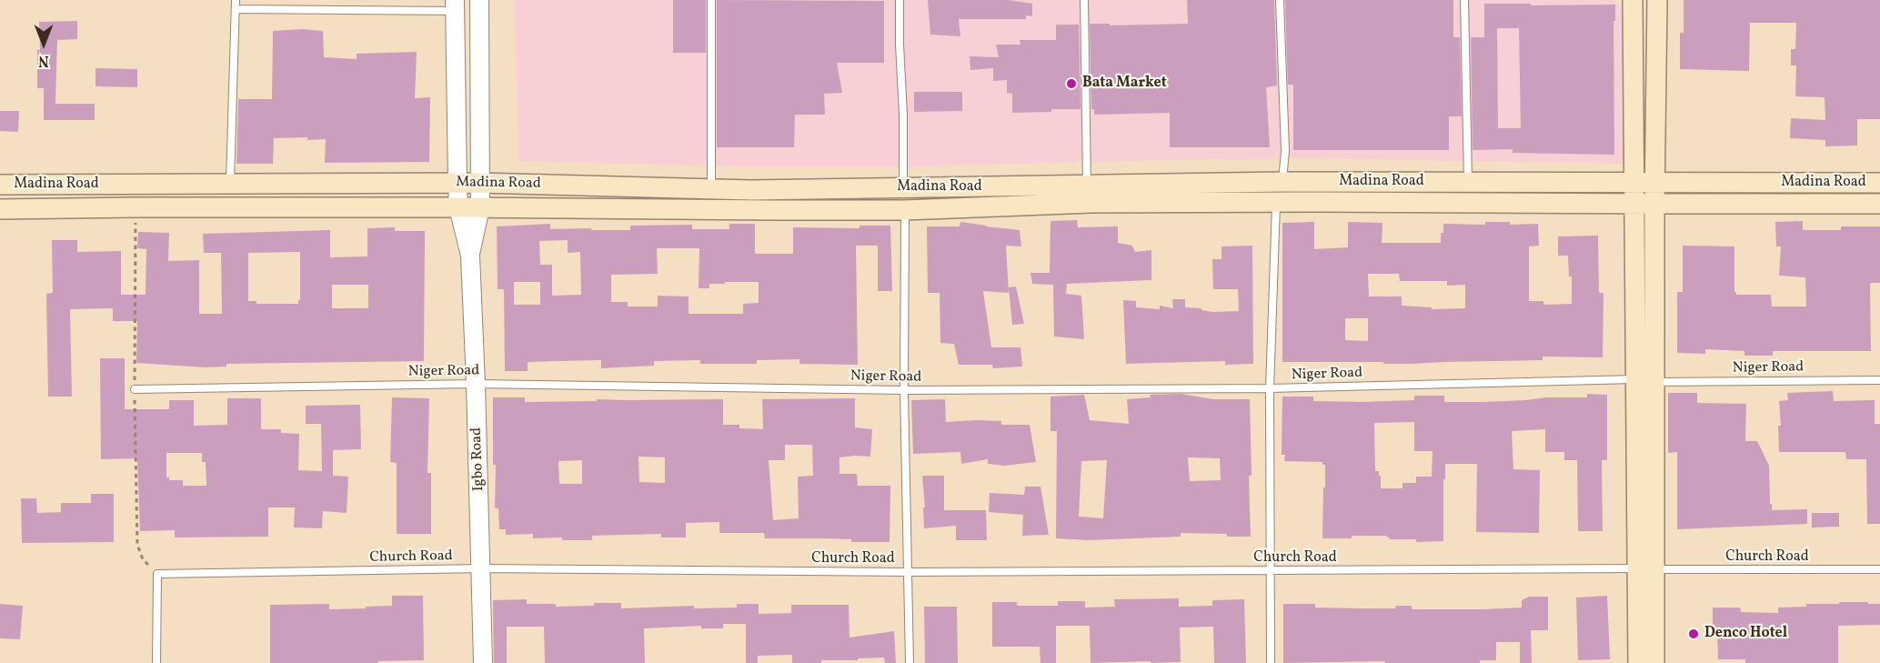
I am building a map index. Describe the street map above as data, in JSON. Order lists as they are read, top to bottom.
{
  "streets": {
    "main road": ["Madina Road"],
    "street": ["Igbo Road"],
    "lane": ["Niger Road", "Church Road"]
  },
  "crossings": [
    ["Madina Road", "Igbo Road"],
    ["Niger Road", "Igbo Road"],
    ["Igbo Road", "Church Road"]
  ],
  "places": ["Bata Market", "Denco Hotel"],
  "north": "bottom"
}
